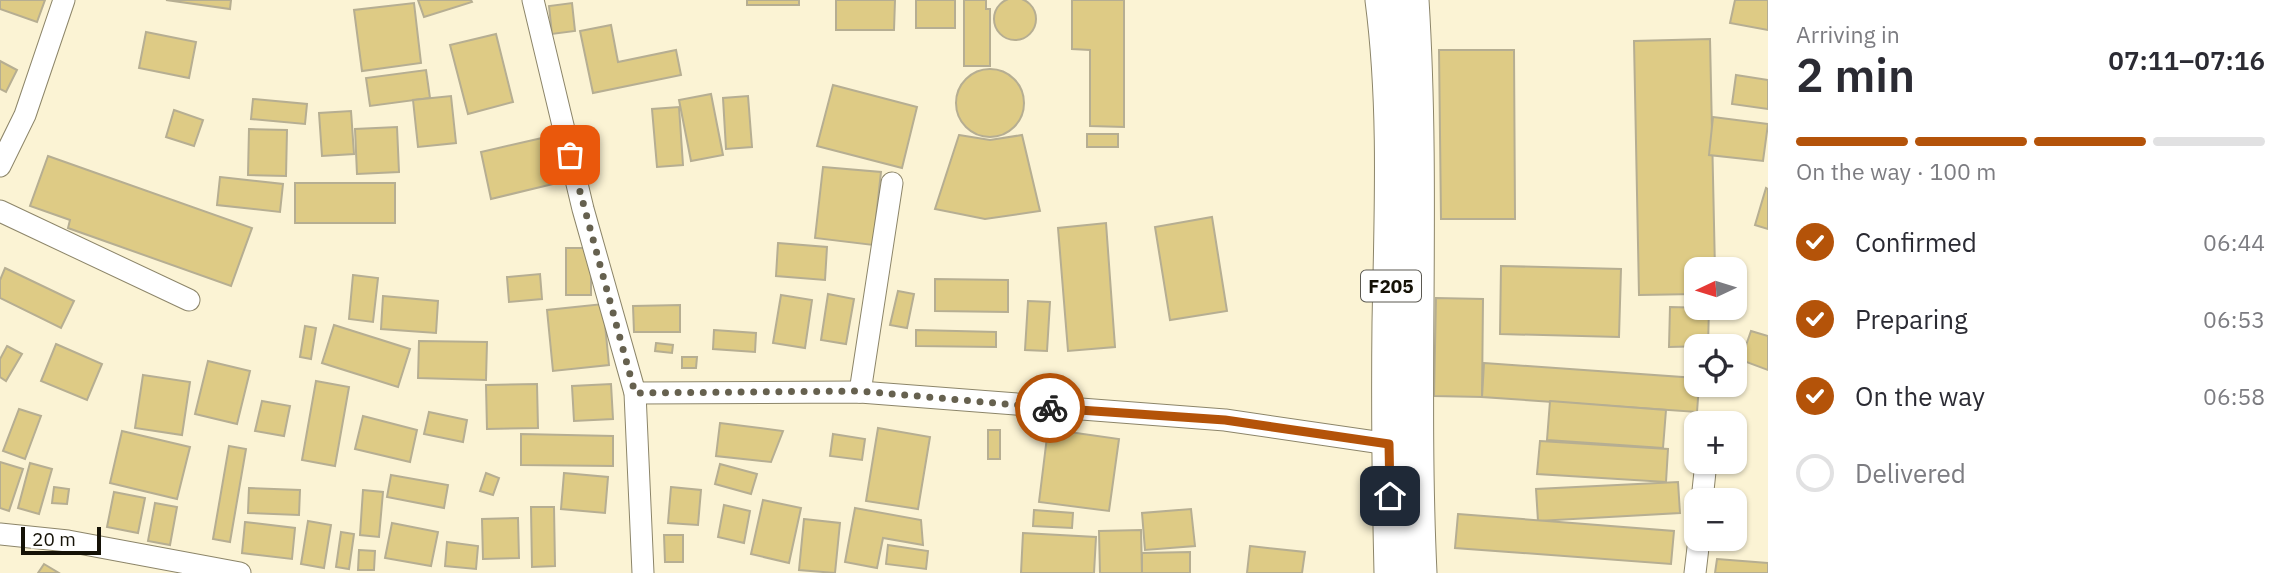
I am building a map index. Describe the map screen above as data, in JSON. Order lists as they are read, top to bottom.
{
  "streets": {
    "main road": ["F205"]
  },
  "scale_bar": "20 m",
  "north": "left",
  "page": {
    "heading": ["2 min", "Arriving in", "07:11–07:16"],
    "bar": "On the way · 100 m",
    "list": [
      ["Confirmed", "06:44"],
      ["Preparing", "06:53"],
      ["On the way", "06:58"],
      "Delivered"
    ],
    "map_buttons": ["+", "−"],
    "scale": "20 m"
  }
}
